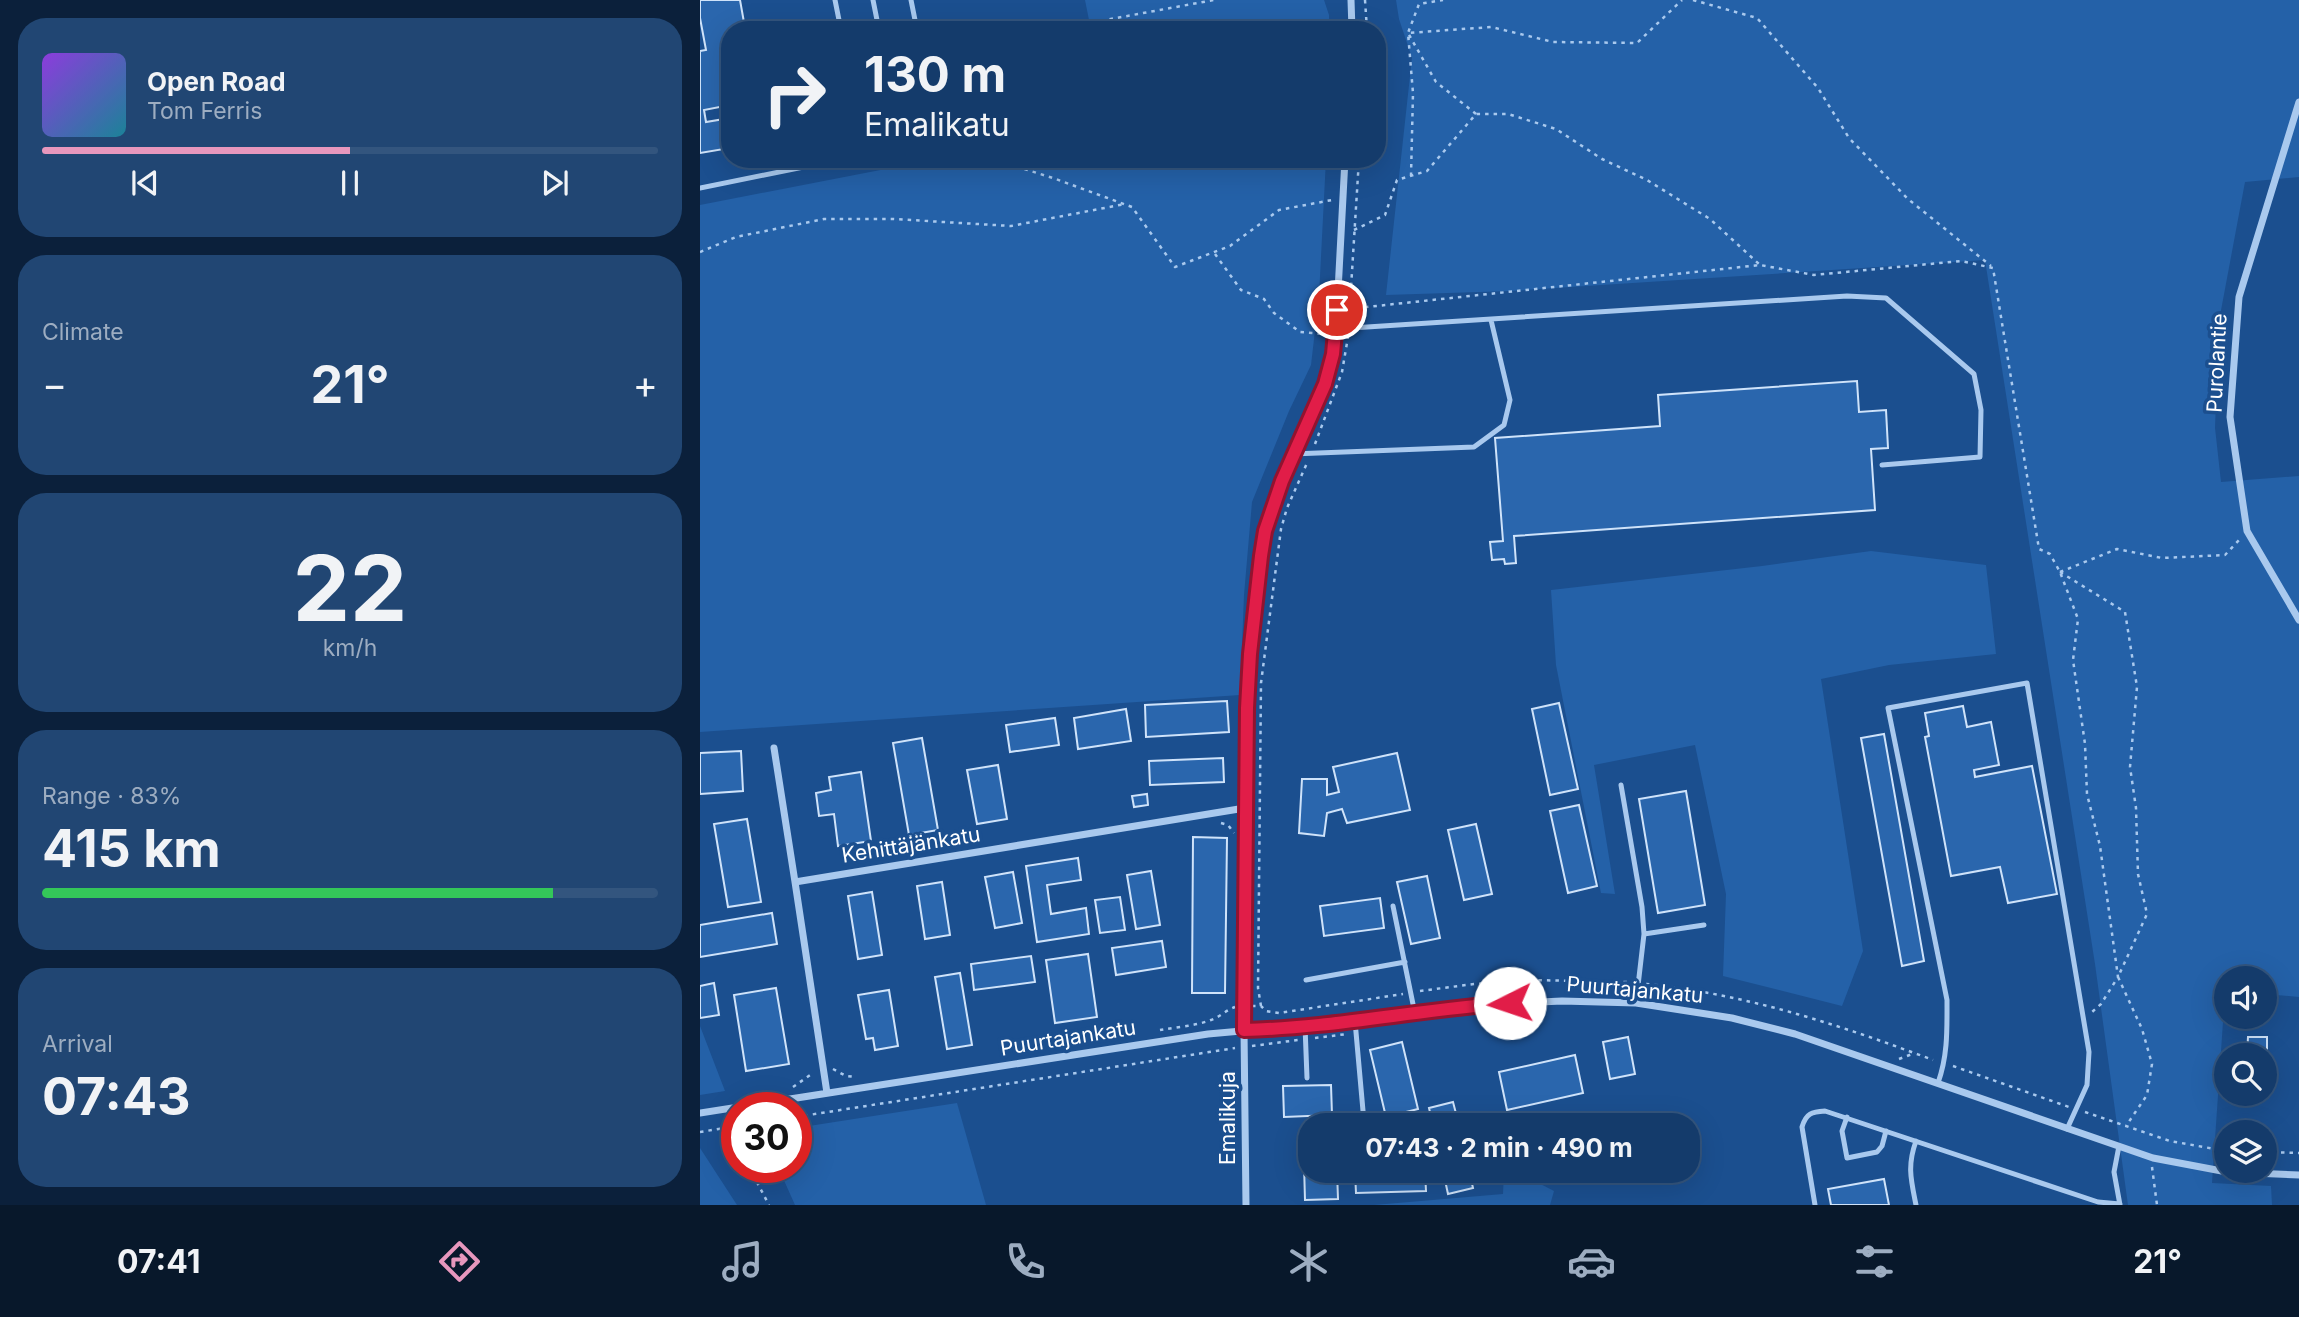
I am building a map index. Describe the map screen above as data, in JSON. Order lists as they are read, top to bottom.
{
  "streets": {
    "street": [
      "Purolantie",
      "Kehittäjänkatu",
      "Puurtajankatu",
      "Emalikuja"
    ]
  },
  "crossings": [
    ["Kehittäjänkatu", "Emalikuja"],
    ["Puurtajankatu", "Emalikuja"]
  ],
  "page": {
    "turn": ["130 m", "Emalikatu"],
    "song": ["Open Road", "Tom Ferris"],
    "tile": [
      "Climate",
      ["22", "km/h"],
      ["Range · 83%", "415 km"],
      ["Arrival", "07:43"]
    ],
    "heat": ["−", "21°", "+"],
    "limit": "30",
    "trip": "07:43 · 2 min · 490 m",
    "tabs": ["07:41", "21°"]
  }
}
